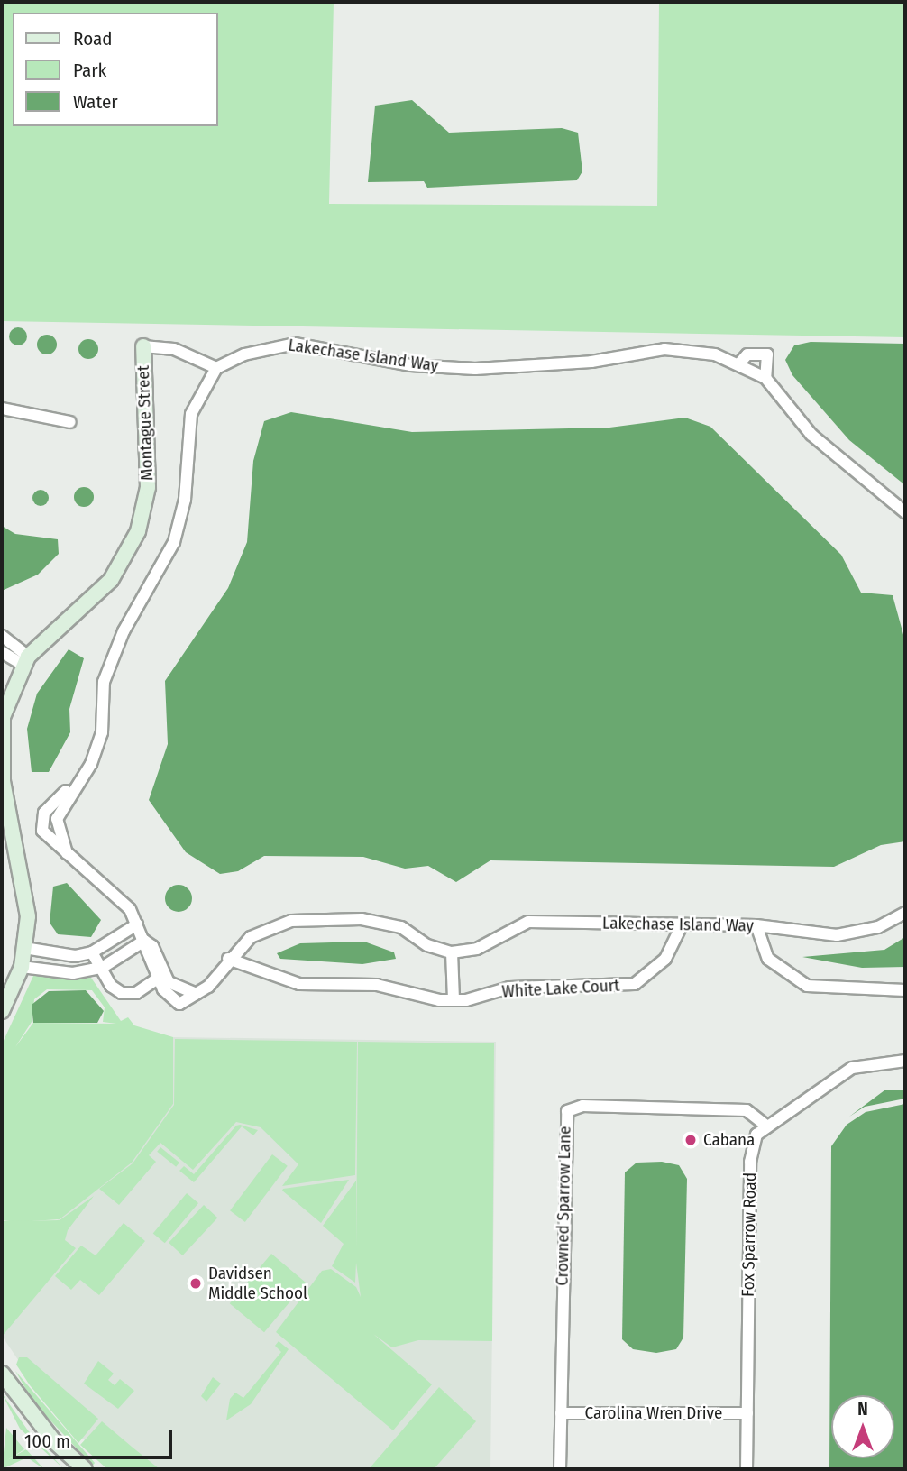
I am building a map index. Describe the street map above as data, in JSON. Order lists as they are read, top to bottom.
{
  "streets": {
    "street": [
      "Lakechase Island Way",
      "Montague Street",
      "White Lake Court",
      "Crowned Sparrow Lane",
      "Fox Sparrow Road",
      "Carolina Wren Drive"
    ]
  },
  "crossings": [
    ["Lakechase Island Way", "White Lake Court"],
    ["Crowned Sparrow Lane", "Fox Sparrow Road"],
    ["Crowned Sparrow Lane", "Carolina Wren Drive"],
    ["Fox Sparrow Road", "Carolina Wren Drive"]
  ],
  "places": ["Cabana", "Davidsen Middle School"],
  "legend": ["Road", "Park", "Water"],
  "scale_bar": "100 m",
  "north": "top"
}
